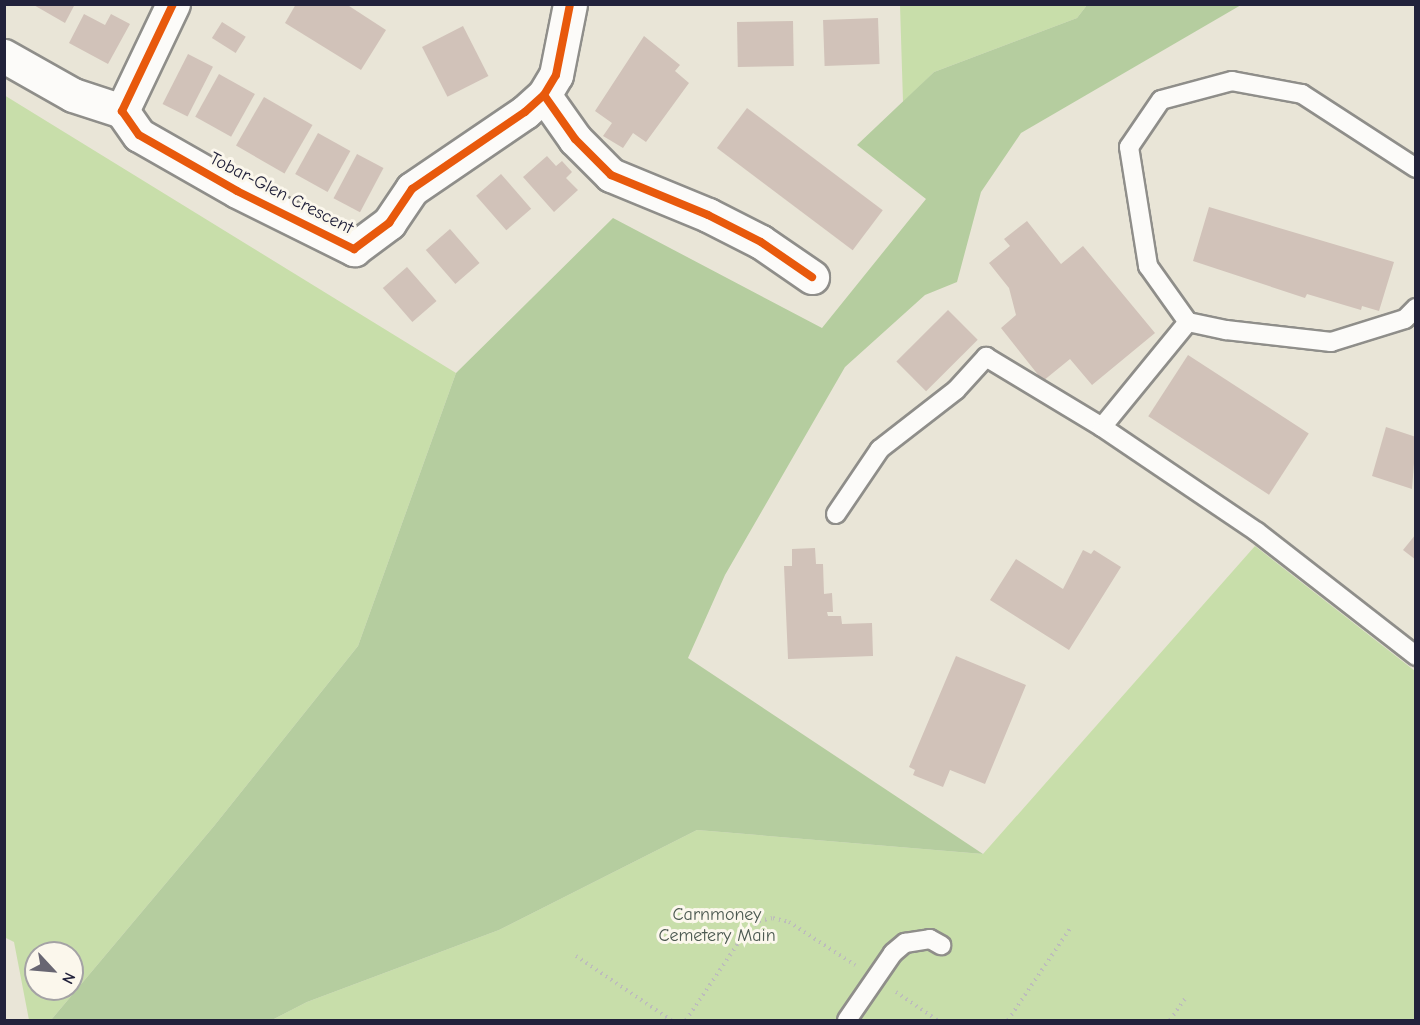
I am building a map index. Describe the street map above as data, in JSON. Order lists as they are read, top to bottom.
{
  "streets": {
    "street": ["Tobar-Glen Crescent"]
  },
  "parks": ["Carnmoney Cemetery Main"],
  "north": "bottom right"
}
